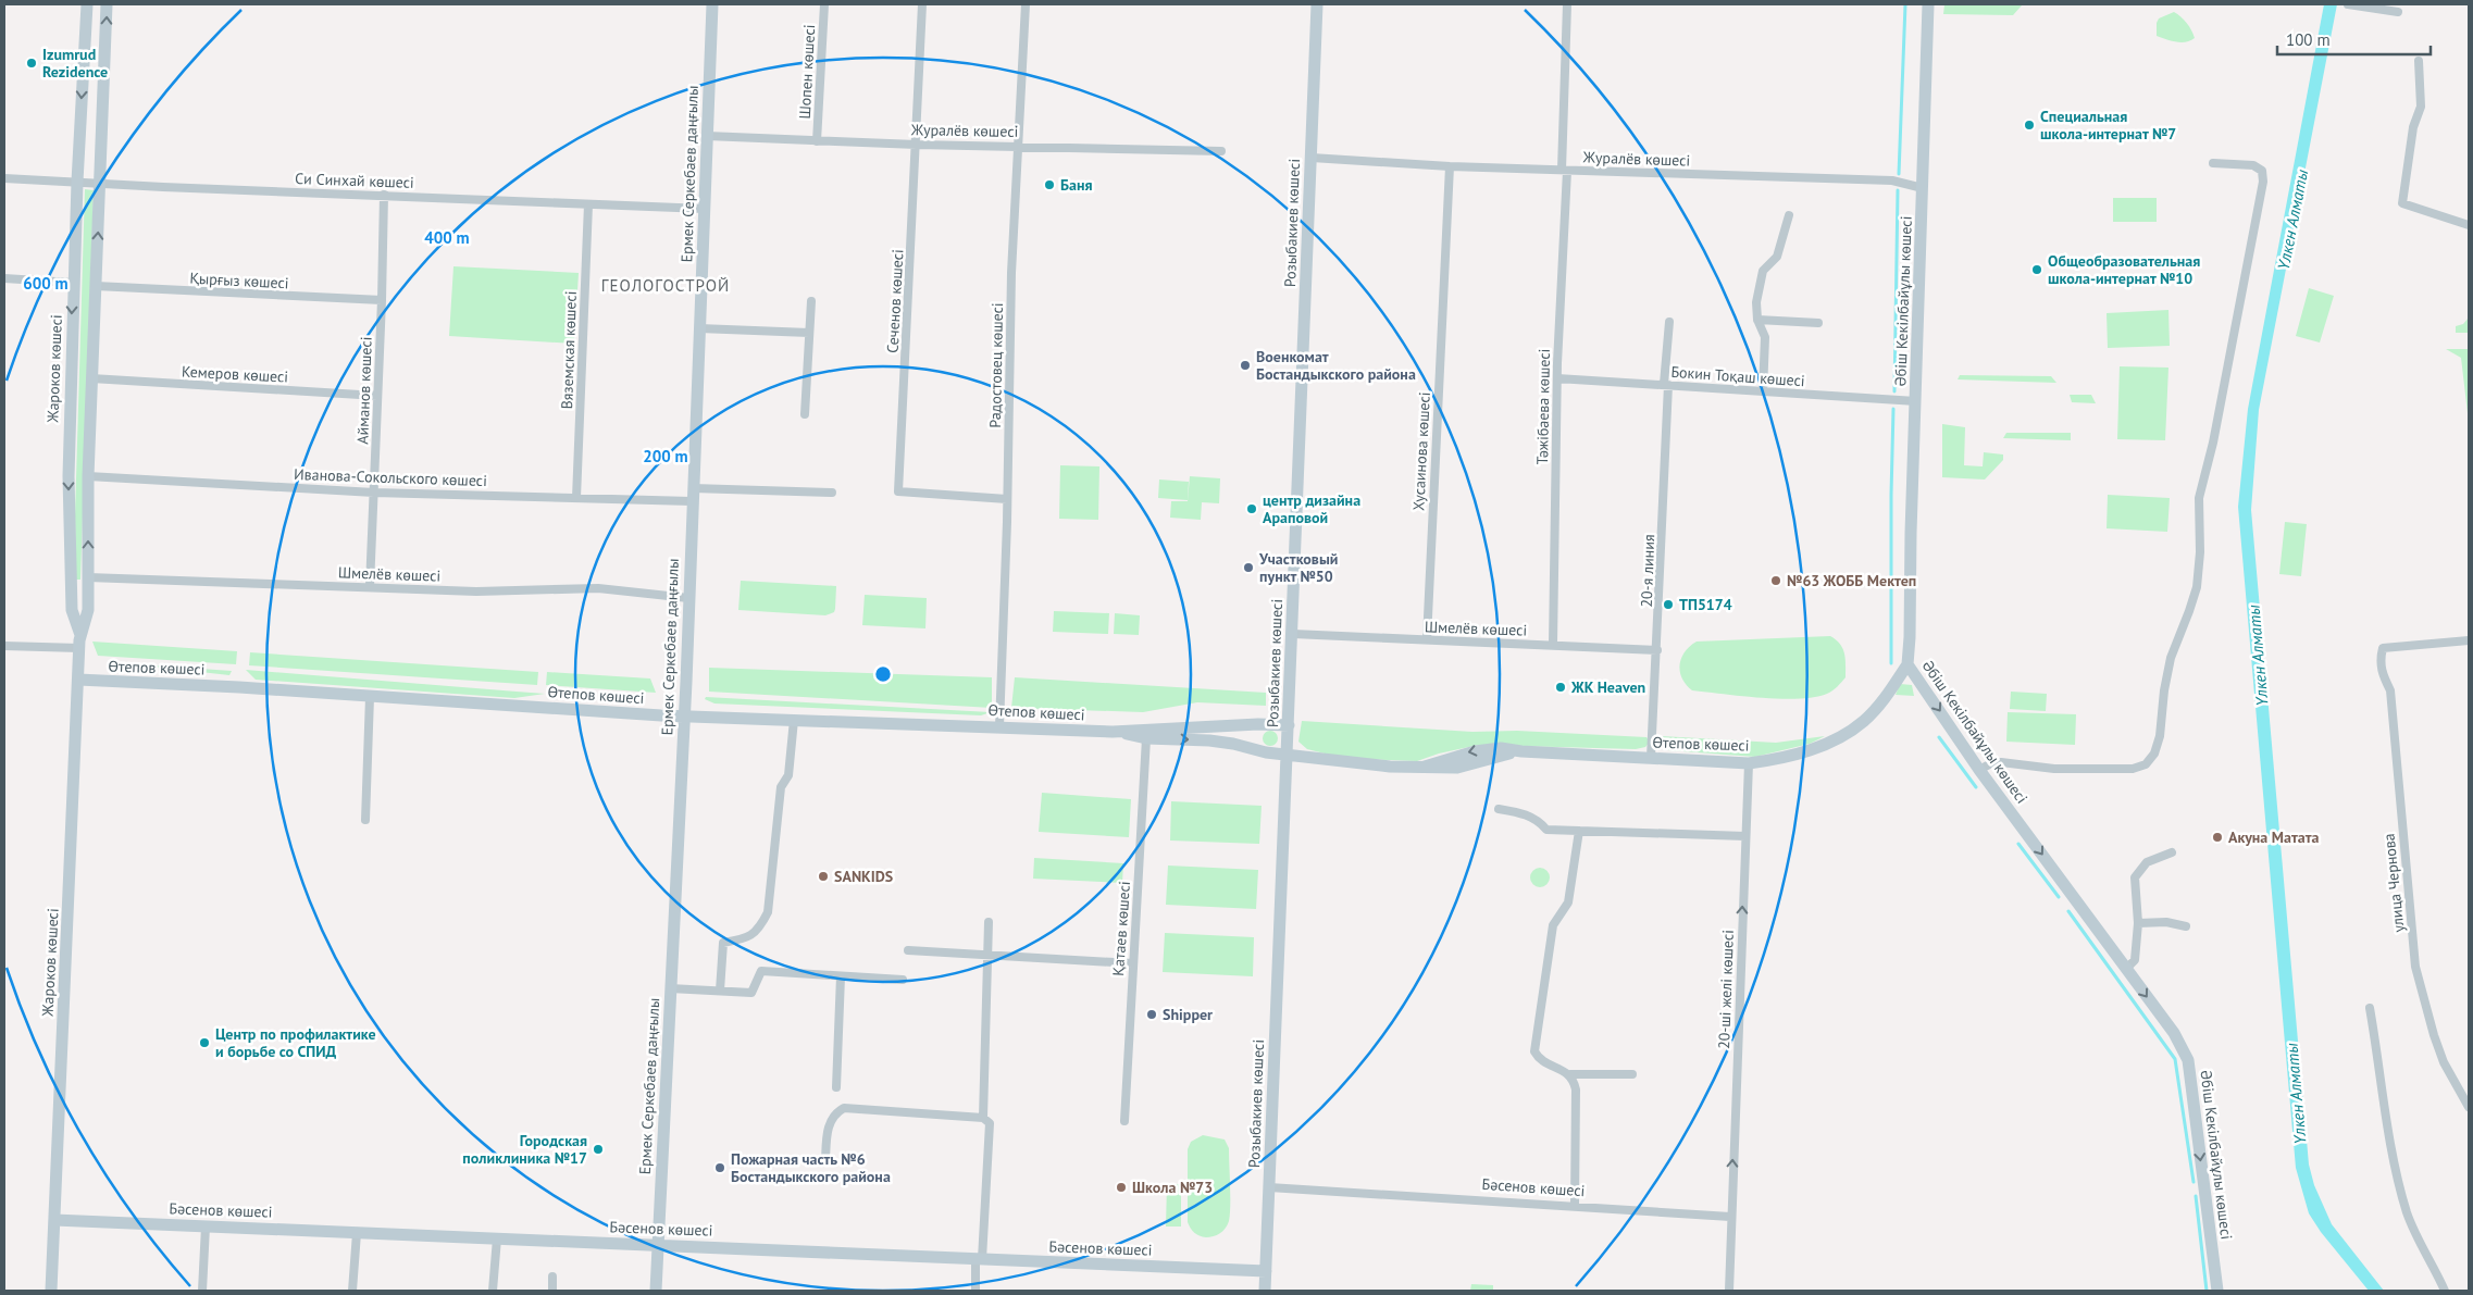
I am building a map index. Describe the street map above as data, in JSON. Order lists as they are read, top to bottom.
{
  "streets": {
    "street": [
      "Шопен көшесі",
      "Журалёв көшесі",
      "Ермек Серкебаев даңғылы",
      "Си Синхай көшесі",
      "Розыбакиев көшесі",
      "Қырғыз көшесі",
      "Сеченов көшесі",
      "Әбіш Кекілбайұлы көшесі",
      "Вяземская көшесі",
      "Радостовец көшесі",
      "Жароков көшесі",
      "Кемеров көшесі",
      "Бокин Тоқаш көшесі",
      "Айманов көшесі",
      "Тәжібаева көшесі",
      "Хусаинова көшесі",
      "Иванова-Сокольского көшесі",
      "20-я линия",
      "Шмелёв көшесі",
      "Өтепов көшесі",
      "улица Чернова",
      "Қатаев көшесі",
      "20-ші желі көшесі",
      "Бәсенов көшесі"
    ]
  },
  "crossings": [
    ["Шопен көшесі", "Журалёв көшесі"],
    ["Журалёв көшесі", "Ермек Серкебаев даңғылы"],
    ["Журалёв көшесі", "Розыбакиев көшесі"],
    ["Журалёв көшесі", "Сеченов көшесі"],
    ["Журалёв көшесі", "Әбіш Кекілбайұлы көшесі"],
    ["Журалёв көшесі", "Радостовец көшесі"],
    ["Журалёв көшесі", "Тәжібаева көшесі"],
    ["Журалёв көшесі", "Хусаинова көшесі"],
    ["Ермек Серкебаев даңғылы", "Си Синхай көшесі"],
    ["Ермек Серкебаев даңғылы", "Иванова-Сокольского көшесі"],
    ["Ермек Серкебаев даңғылы", "Шмелёв көшесі"],
    ["Ермек Серкебаев даңғылы", "Өтепов көшесі"],
    ["Ермек Серкебаев даңғылы", "Бәсенов көшесі"],
    ["Си Синхай көшесі", "Вяземская көшесі"],
    ["Си Синхай көшесі", "Жароков көшесі"],
    ["Си Синхай көшесі", "Айманов көшесі"],
    ["Розыбакиев көшесі", "Шмелёв көшесі"],
    ["Розыбакиев көшесі", "Өтепов көшесі"],
    ["Розыбакиев көшесі", "Бәсенов көшесі"],
    ["Қырғыз көшесі", "Жароков көшесі"],
    ["Қырғыз көшесі", "Айманов көшесі"],
    ["Сеченов көшесі", "Радостовец көшесі"],
    ["Әбіш Кекілбайұлы көшесі", "Бокин Тоқаш көшесі"],
    ["Әбіш Кекілбайұлы көшесі", "Өтепов көшесі"],
    ["Вяземская көшесі", "Иванова-Сокольского көшесі"],
    ["Радостовец көшесі", "Өтепов көшесі"],
    ["Жароков көшесі", "Кемеров көшесі"],
    ["Жароков көшесі", "Иванова-Сокольского көшесі"],
    ["Жароков көшесі", "Шмелёв көшесі"],
    ["Жароков көшесі", "Өтепов көшесі"],
    ["Жароков көшесі", "Бәсенов көшесі"],
    ["Кемеров көшесі", "Айманов көшесі"],
    ["Бокин Тоқаш көшесі", "Тәжібаева көшесі"],
    ["Бокин Тоқаш көшесі", "20-я линия"],
    ["Айманов көшесі", "Иванова-Сокольского көшесі"],
    ["Айманов көшесі", "Шмелёв көшесі"],
    ["Тәжібаева көшесі", "Шмелёв көшесі"],
    ["Хусаинова көшесі", "Шмелёв көшесі"],
    ["20-я линия", "Шмелёв көшесі"],
    ["20-я линия", "Өтепов көшесі"],
    ["Өтепов көшесі", "Қатаев көшесі"],
    ["Өтепов көшесі", "20-ші желі көшесі"],
    ["20-ші желі көшесі", "Бәсенов көшесі"]
  ],
  "one_way": ["Әбіш Кекілбайұлы көшесі", "20-ші желі көшесі"],
  "districts": ["ГЕОЛОГОСТРОЙ"],
  "water": ["Үлкен Алматы"],
  "places": [
    "Izumrud Rezidence",
    "Специальная школа-интернат №7",
    "Баня",
    "Общеобразовательная школа-интернат №10",
    "Военкомат Бостандыкского района",
    "центр дизайна Араповой",
    "Участковый пункт №50",
    "№63 ЖОББ Мектеп",
    "ТП5174",
    "ЖК Heaven",
    "Акуна Матата",
    "SANKIDS",
    "Shipper",
    "Центр по профилактике и борьбе со СПИД",
    "Городская поликлиника №17",
    "Пожарная часть №6 Бостандыкского района",
    "Школа №73"
  ],
  "scale_bar": "100 m",
  "rings": ["400 m", "600 m", "200 m"]
}
